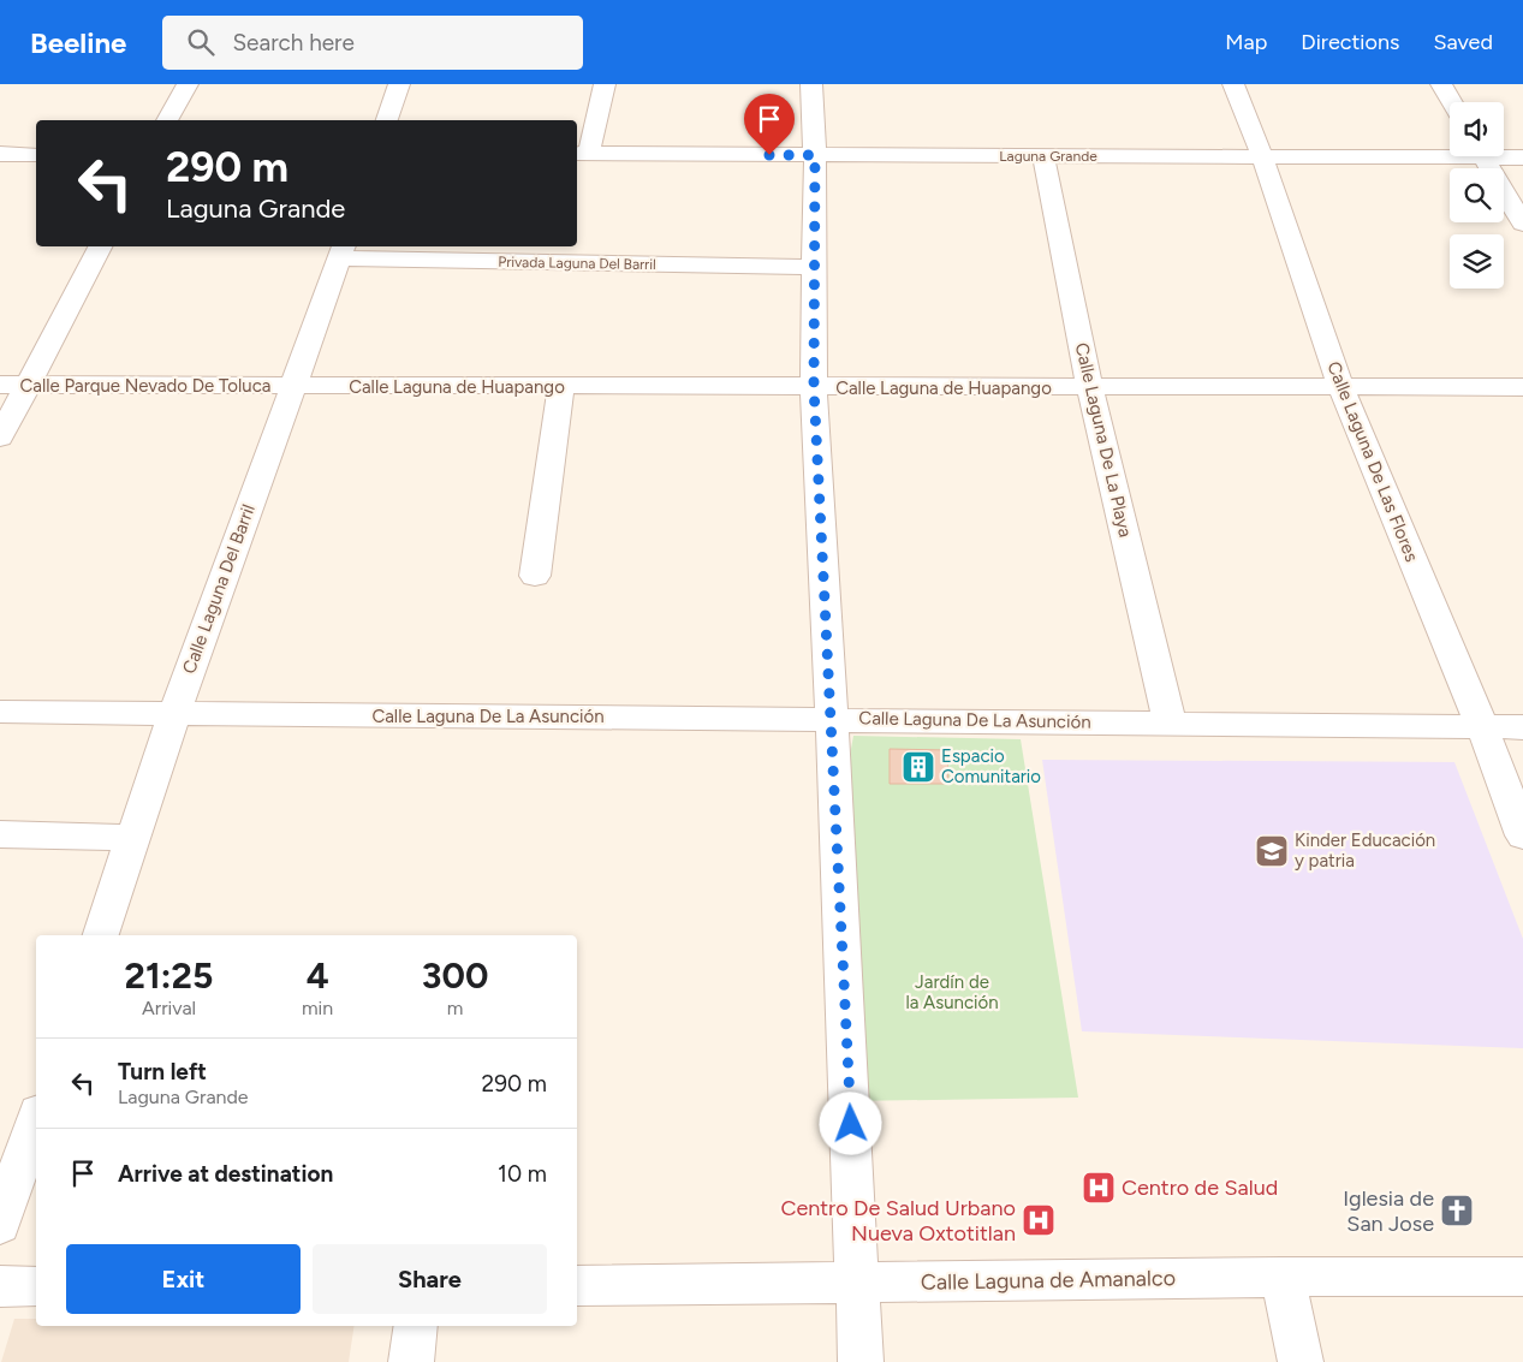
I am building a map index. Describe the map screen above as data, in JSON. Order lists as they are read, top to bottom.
{
  "streets": {
    "street": [
      "Laguna Grande",
      "Privada Laguna Del Barril",
      "Calle Parque Nevado De Toluca",
      "Calle Laguna de Huapango",
      "Calle Laguna De La Playa",
      "Calle Laguna De Las Flores",
      "Calle Laguna Del Barril",
      "Calle Laguna De La Asunción",
      "Calle Laguna de Amanalco"
    ]
  },
  "crossings": [
    ["Laguna Grande", "Calle Laguna De La Playa"],
    ["Laguna Grande", "Calle Laguna De Las Flores"],
    ["Privada Laguna Del Barril", "Calle Laguna Del Barril"],
    ["Calle Parque Nevado De Toluca", "Calle Laguna de Huapango"],
    ["Calle Parque Nevado De Toluca", "Calle Laguna Del Barril"],
    ["Calle Laguna de Huapango", "Calle Laguna De La Playa"],
    ["Calle Laguna de Huapango", "Calle Laguna De Las Flores"],
    ["Calle Laguna de Huapango", "Calle Laguna Del Barril"],
    ["Calle Laguna De La Playa", "Calle Laguna De La Asunción"],
    ["Calle Laguna De Las Flores", "Calle Laguna De La Asunción"],
    ["Calle Laguna Del Barril", "Calle Laguna De La Asunción"]
  ],
  "parks": ["Jardín de la Asunción"],
  "places": {
    "building": ["Espacio Comunitario"],
    "school or university": ["Kinder Educación y patria"],
    "hospital": ["Centro de Salud", "Centro De Salud Urbano Nueva Oxtotitlan"],
    "church": ["Iglesia de San Jose"]
  },
  "page": {
    "header": "Beeline",
    "search": "Search here",
    "nav": ["Map", "Directions", "Saved"],
    "turn": ["290 m", "Laguna Grande"],
    "eta": [
      "21:25",
      "Arrival",
      "4",
      "min",
      "300",
      "m"
    ],
    "list": [
      {
        "name": "Turn left",
        "note": "Laguna Grande",
        "value": "290 m"
      },
      {
        "name": "Arrive at destination",
        "value": "10 m"
      }
    ],
    "buttons": ["Exit", "Share"]
  }
}
